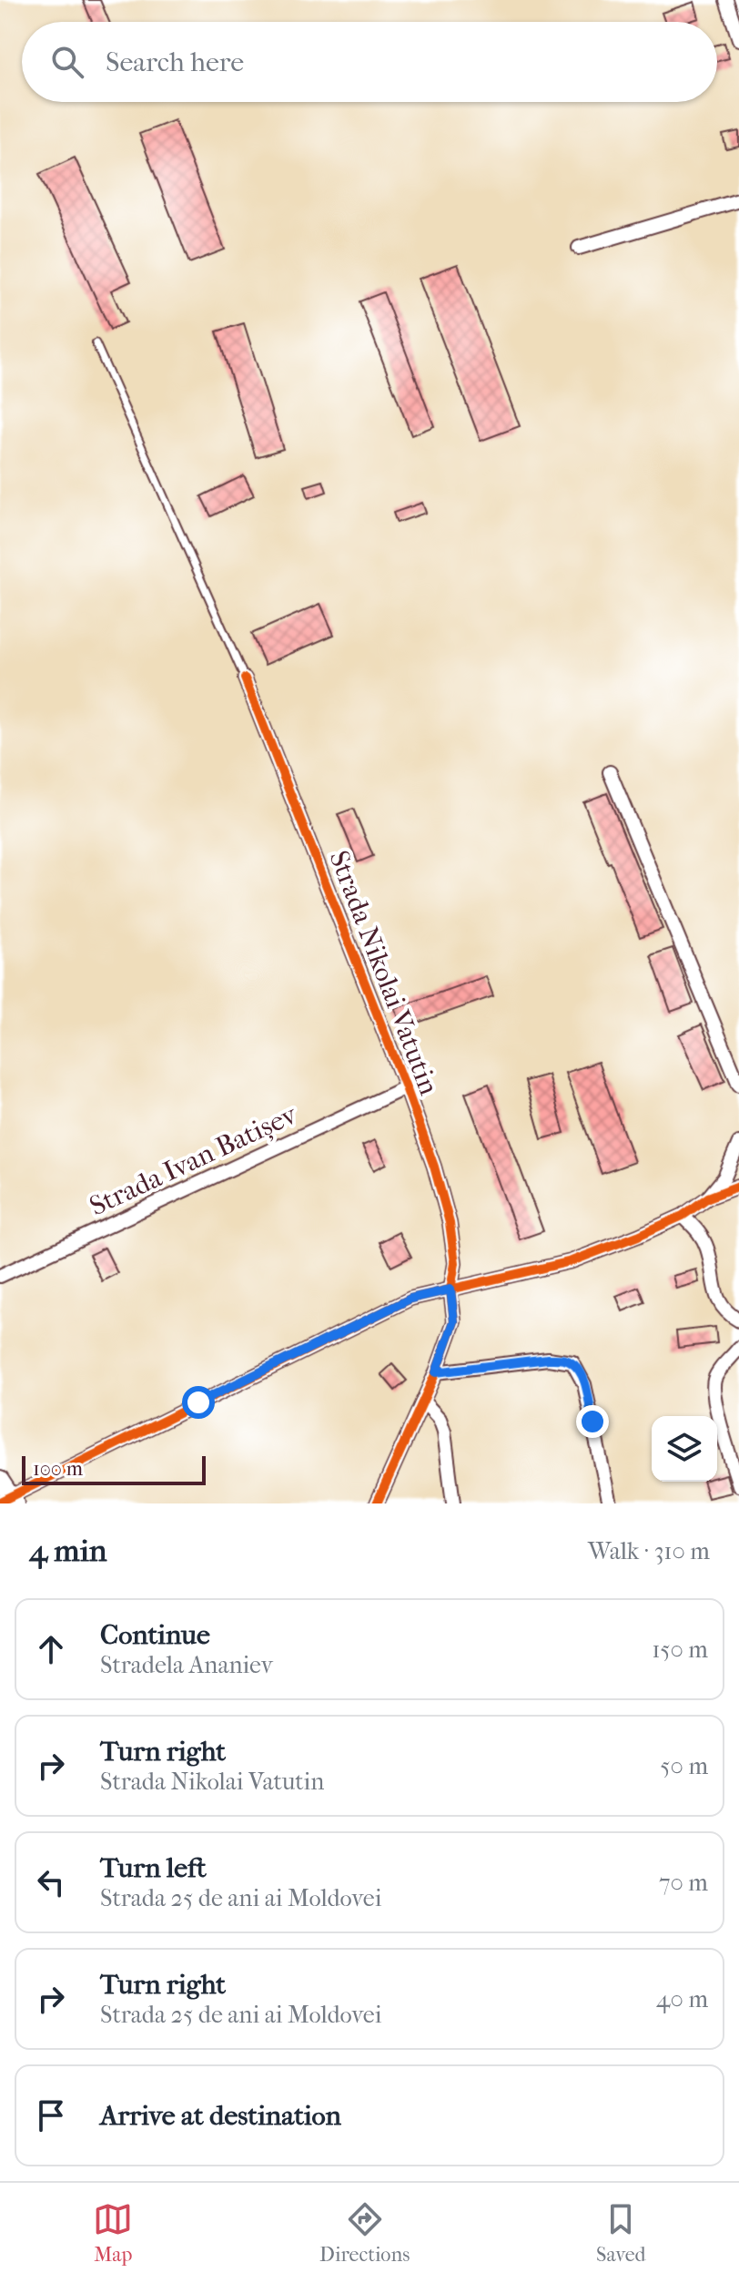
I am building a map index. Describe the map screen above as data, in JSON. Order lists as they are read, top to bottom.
{
  "streets": {
    "street": ["Strada Nikolai Vatutin", "Strada Ivan Batișev"]
  },
  "crossings": [
    ["Strada Nikolai Vatutin", "Strada Ivan Batișev"]
  ],
  "scale_bar": "100 m",
  "page": {
    "search": "Search here",
    "scale": "100 m",
    "heading": ["4 min", "Walk · 310 m"],
    "list": [
      ["Continue", "Stradela Ananiev", "150 m"],
      ["Turn right", "Strada Nikolai Vatutin", "50 m"],
      ["Turn left", "Strada 25 de ani ai Moldovei", "70 m"],
      ["Turn right", "Strada 25 de ani ai Moldovei", "40 m"],
      "Arrive at destination"
    ],
    "nav": ["Map", "Directions", "Saved"]
  }
}
